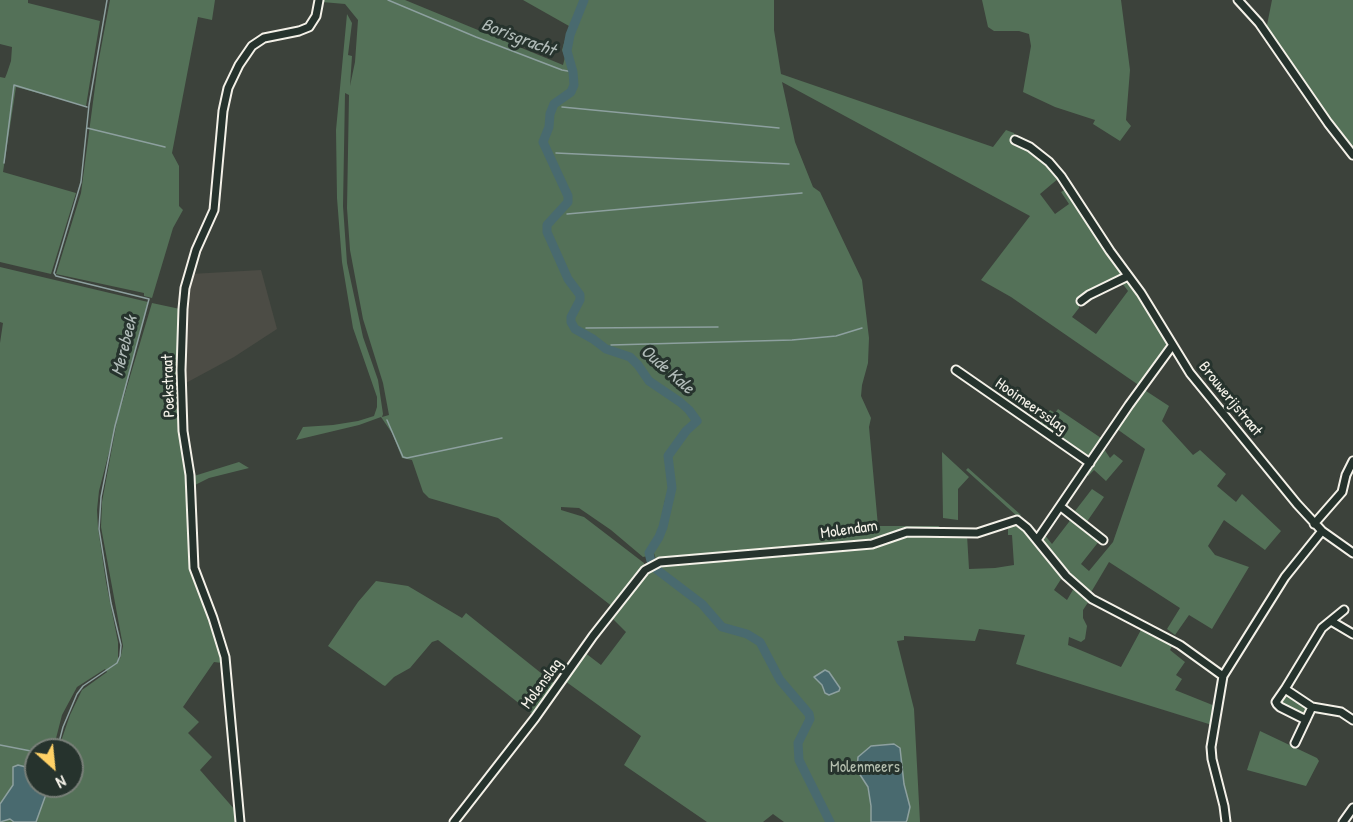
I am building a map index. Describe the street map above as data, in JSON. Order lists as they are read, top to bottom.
{
  "streets": {
    "street": [
      "Poekstraat",
      "Brouwerijstraat",
      "Hooimeersslag",
      "Molendam",
      "Molenslag"
    ]
  },
  "crossings": [
    ["Molendam", "Molenslag"]
  ],
  "water": ["Borisgracht", "Merebeek", "Oude Kale"],
  "parks": ["Molenmeers"],
  "north": "bottom right"
}
